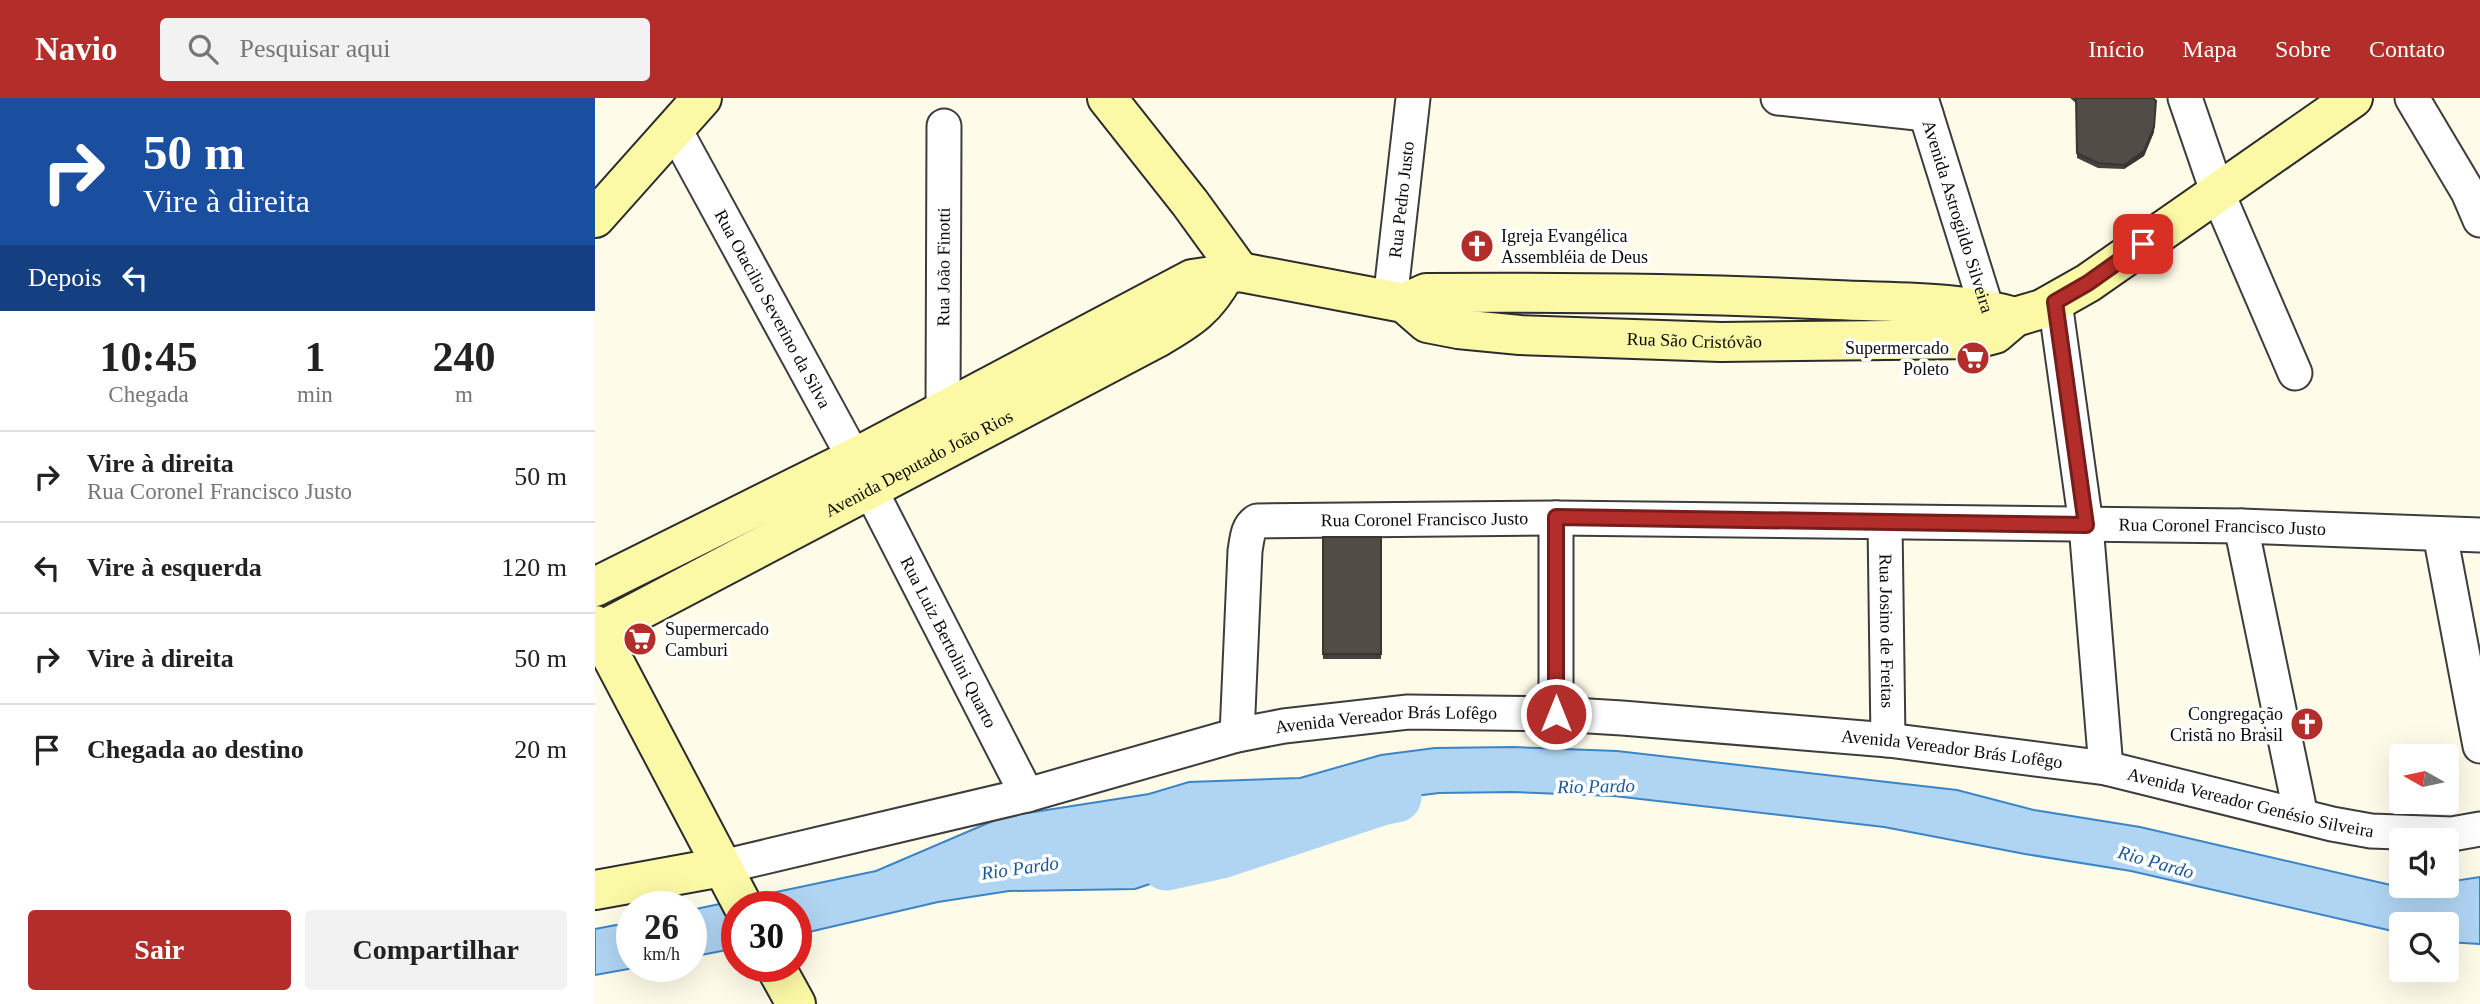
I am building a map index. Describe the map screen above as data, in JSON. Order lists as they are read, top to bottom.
{
  "streets": {
    "main road": ["Rua São Cristóvão", "Avenida Deputado João Rios"],
    "street": [
      "Rua Pedro Justo",
      "Avenida Astrogildo Silveira",
      "Rua João Finotti",
      "Rua Otacilio Severino da Silva",
      "Rua Coronel Francisco Justo",
      "Rua Josino de Freitas",
      "Rua Luiz Bertolini Quarto",
      "Avenida Vereador Brás Lofêgo",
      "Avenida Vereador Genésio Silveira"
    ]
  },
  "crossings": [
    ["Rua Pedro Justo", "Rua São Cristóvão"],
    ["Avenida Astrogildo Silveira", "Rua São Cristóvão"],
    ["Rua João Finotti", "Avenida Deputado João Rios"],
    ["Rua Otacilio Severino da Silva", "Avenida Deputado João Rios"],
    ["Rua Otacilio Severino da Silva", "Rua Luiz Bertolini Quarto"],
    ["Rua São Cristóvão", "Avenida Deputado João Rios"],
    ["Avenida Deputado João Rios", "Rua Luiz Bertolini Quarto"],
    ["Rua Coronel Francisco Justo", "Rua Josino de Freitas"],
    ["Rua Coronel Francisco Justo", "Avenida Vereador Brás Lofêgo"],
    ["Rua Josino de Freitas", "Avenida Vereador Brás Lofêgo"],
    ["Rua Luiz Bertolini Quarto", "Avenida Vereador Brás Lofêgo"],
    ["Avenida Vereador Brás Lofêgo", "Avenida Vereador Genésio Silveira"]
  ],
  "water": ["Rio Pardo"],
  "places": {
    "church": ["Igreja Evangélica Assembléia de Deus", "Congregação Cristã no Brasil"],
    "supermarket": ["Supermercado Poleto", "Supermercado Camburi"]
  },
  "north": "left",
  "page": {
    "header": "Navio",
    "search": "Pesquisar aqui",
    "nav": [
      "Início",
      "Mapa",
      "Sobre",
      "Contato"
    ],
    "turn": ["50 m", "Vire à direita"],
    "then": "Depois",
    "eta": [
      "10:45",
      "Chegada",
      "1",
      "min",
      "240",
      "m"
    ],
    "list": [
      {
        "name": "Vire à direita",
        "note": "Rua Coronel Francisco Justo",
        "value": "50 m"
      },
      {
        "name": "Vire à esquerda",
        "value": "120 m"
      },
      {
        "name": "Vire à direita",
        "value": "50 m"
      },
      {
        "name": "Chegada ao destino",
        "value": "20 m"
      }
    ],
    "speed": "26 km/h",
    "limit": "30",
    "buttons": ["Sair", "Compartilhar"]
  }
}
